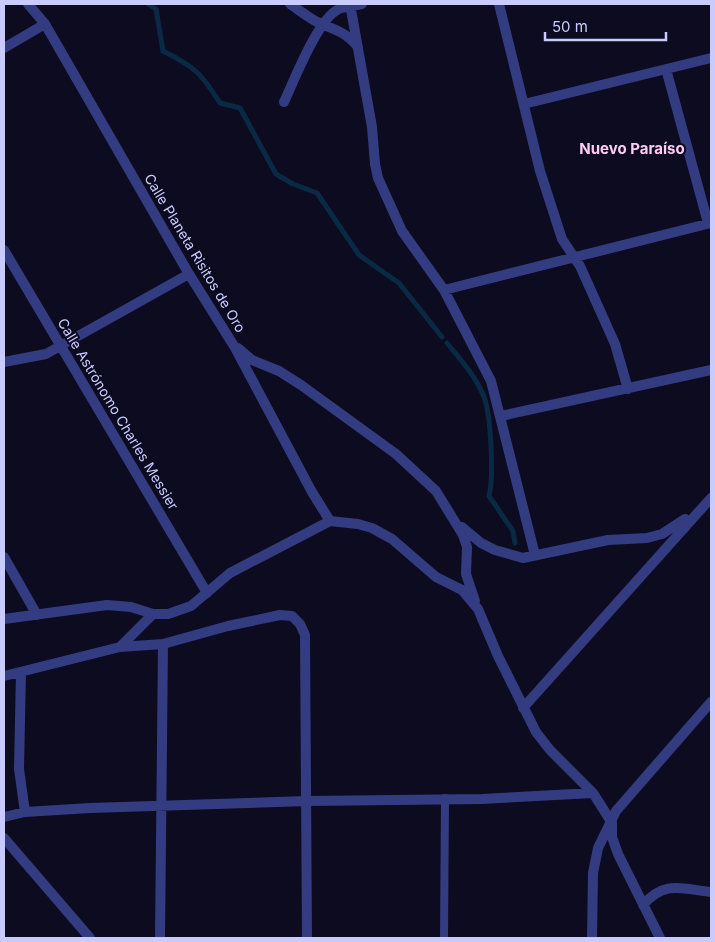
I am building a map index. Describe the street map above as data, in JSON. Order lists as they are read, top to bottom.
{
  "streets": {
    "street": ["Calle Planeta Risitos de Oro", "Calle Astrónomo Charles Messier"]
  },
  "districts": ["Nuevo Paraíso"],
  "scale_bar": "50 m"
}
